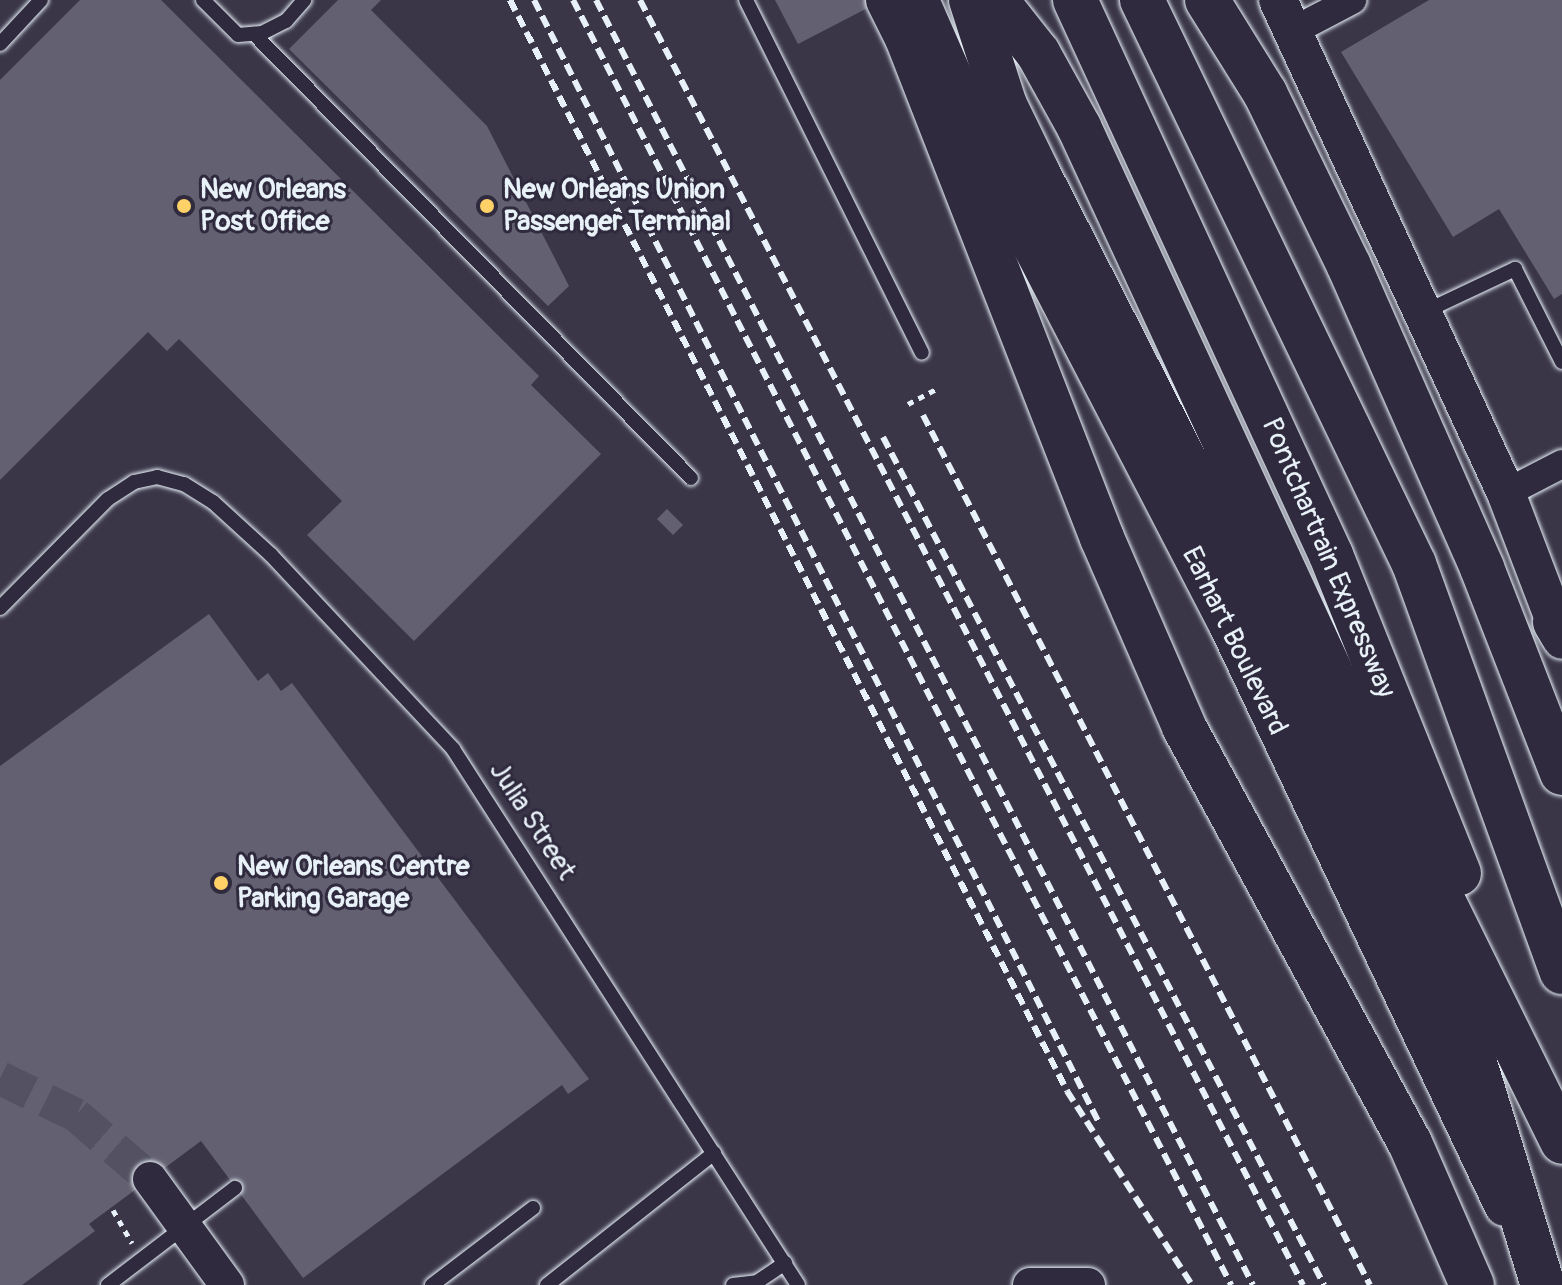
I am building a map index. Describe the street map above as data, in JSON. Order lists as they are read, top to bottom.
{
  "streets": {
    "highway": ["Pontchartrain Expressway"],
    "main road": ["Earhart Boulevard"],
    "lane": ["Julia Street"]
  },
  "places": ["New Orleans Post Office", "New Orleans Union Passenger Terminal", "New Orleans Centre Parking Garage"]
}
